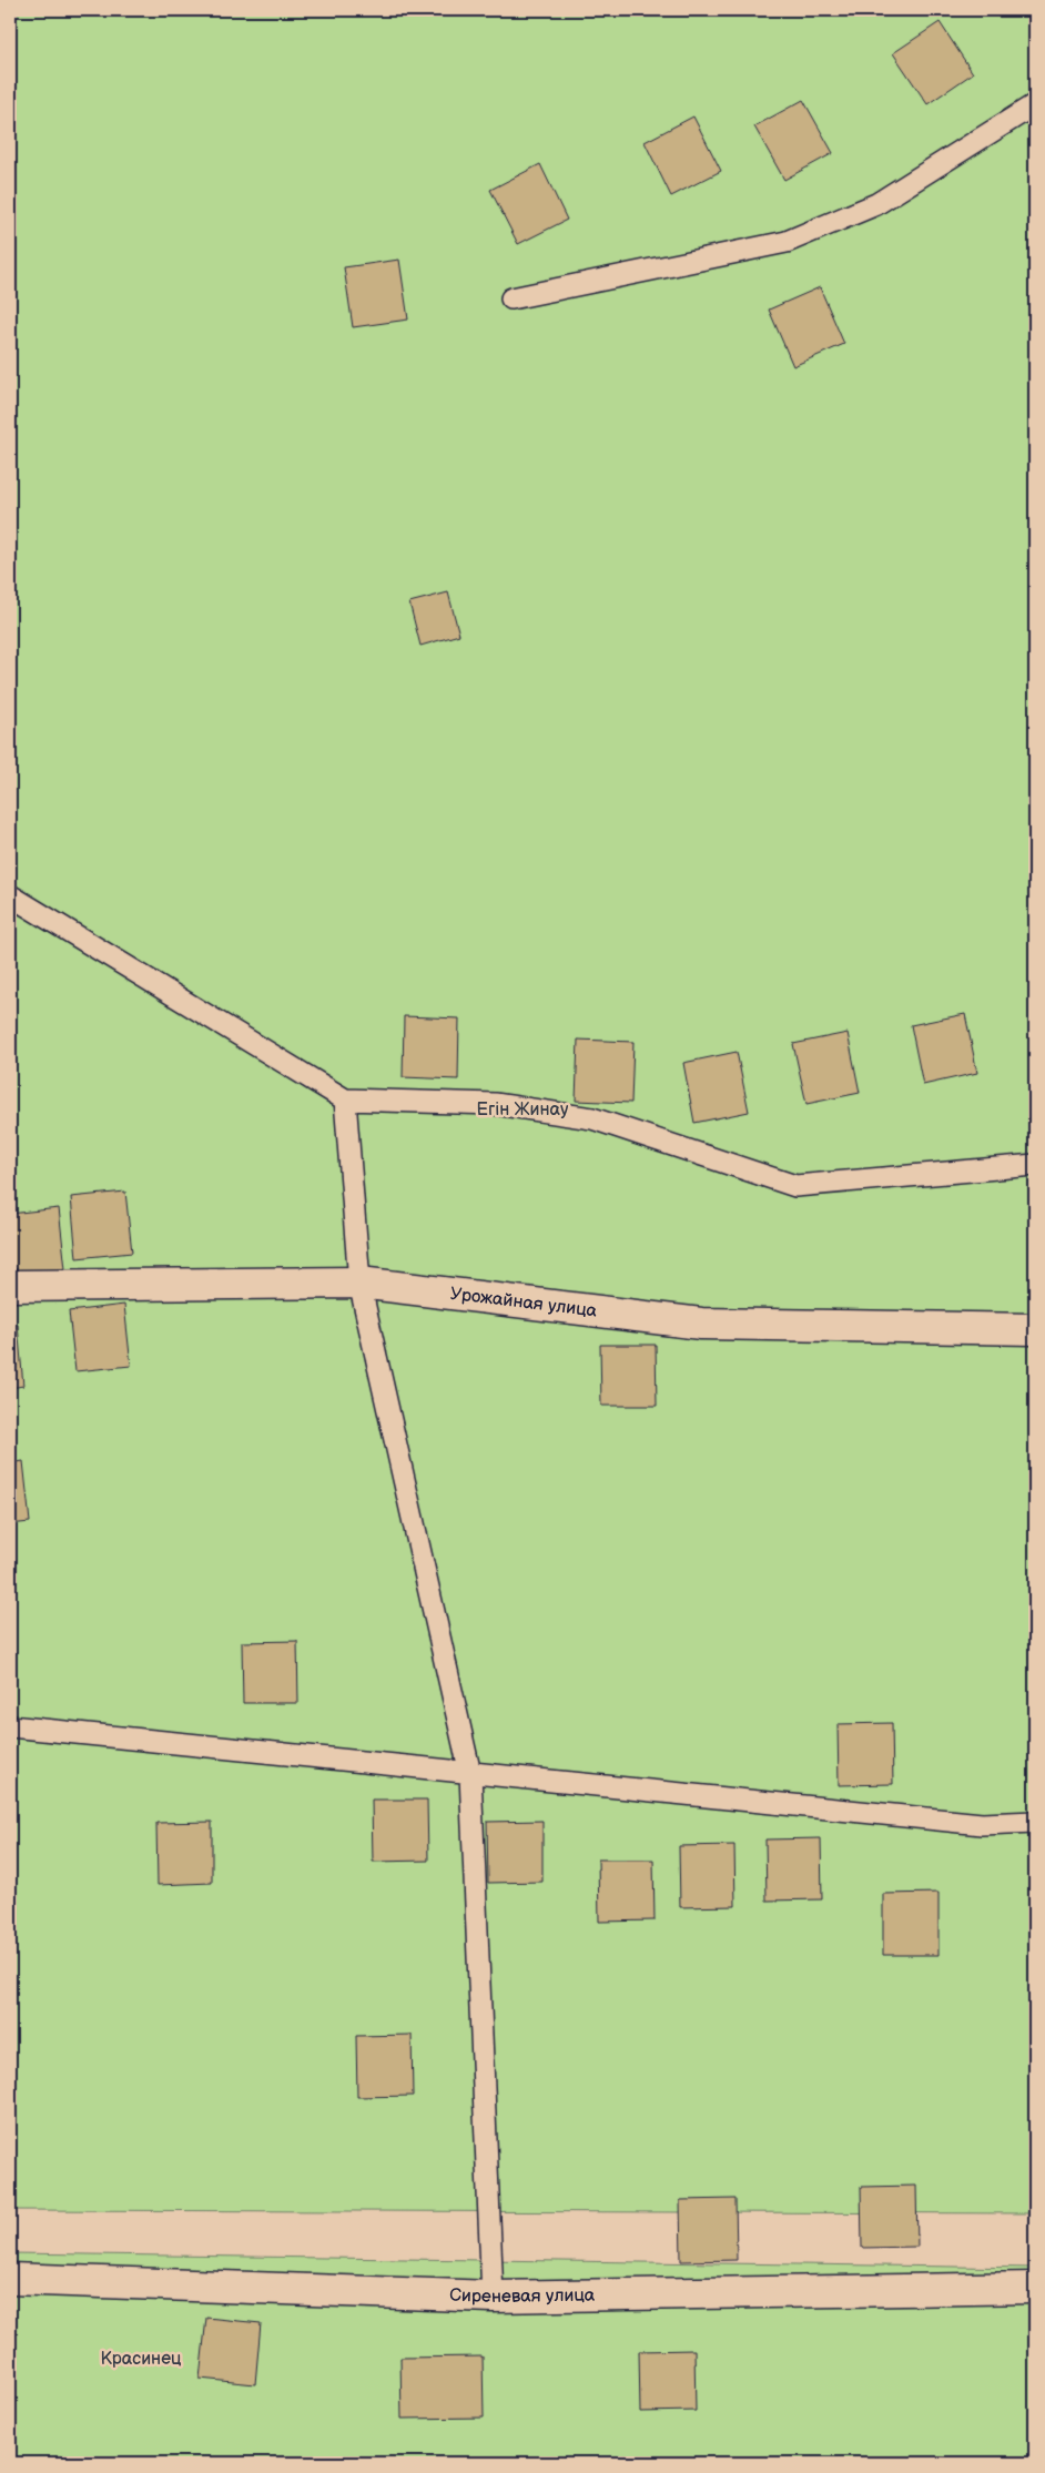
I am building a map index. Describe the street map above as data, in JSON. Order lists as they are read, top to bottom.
{
  "streets": {
    "street": ["Урожайная улица", "Сиреневая улица"]
  },
  "parks": ["Егін Жинау", "Красинец"]
}
